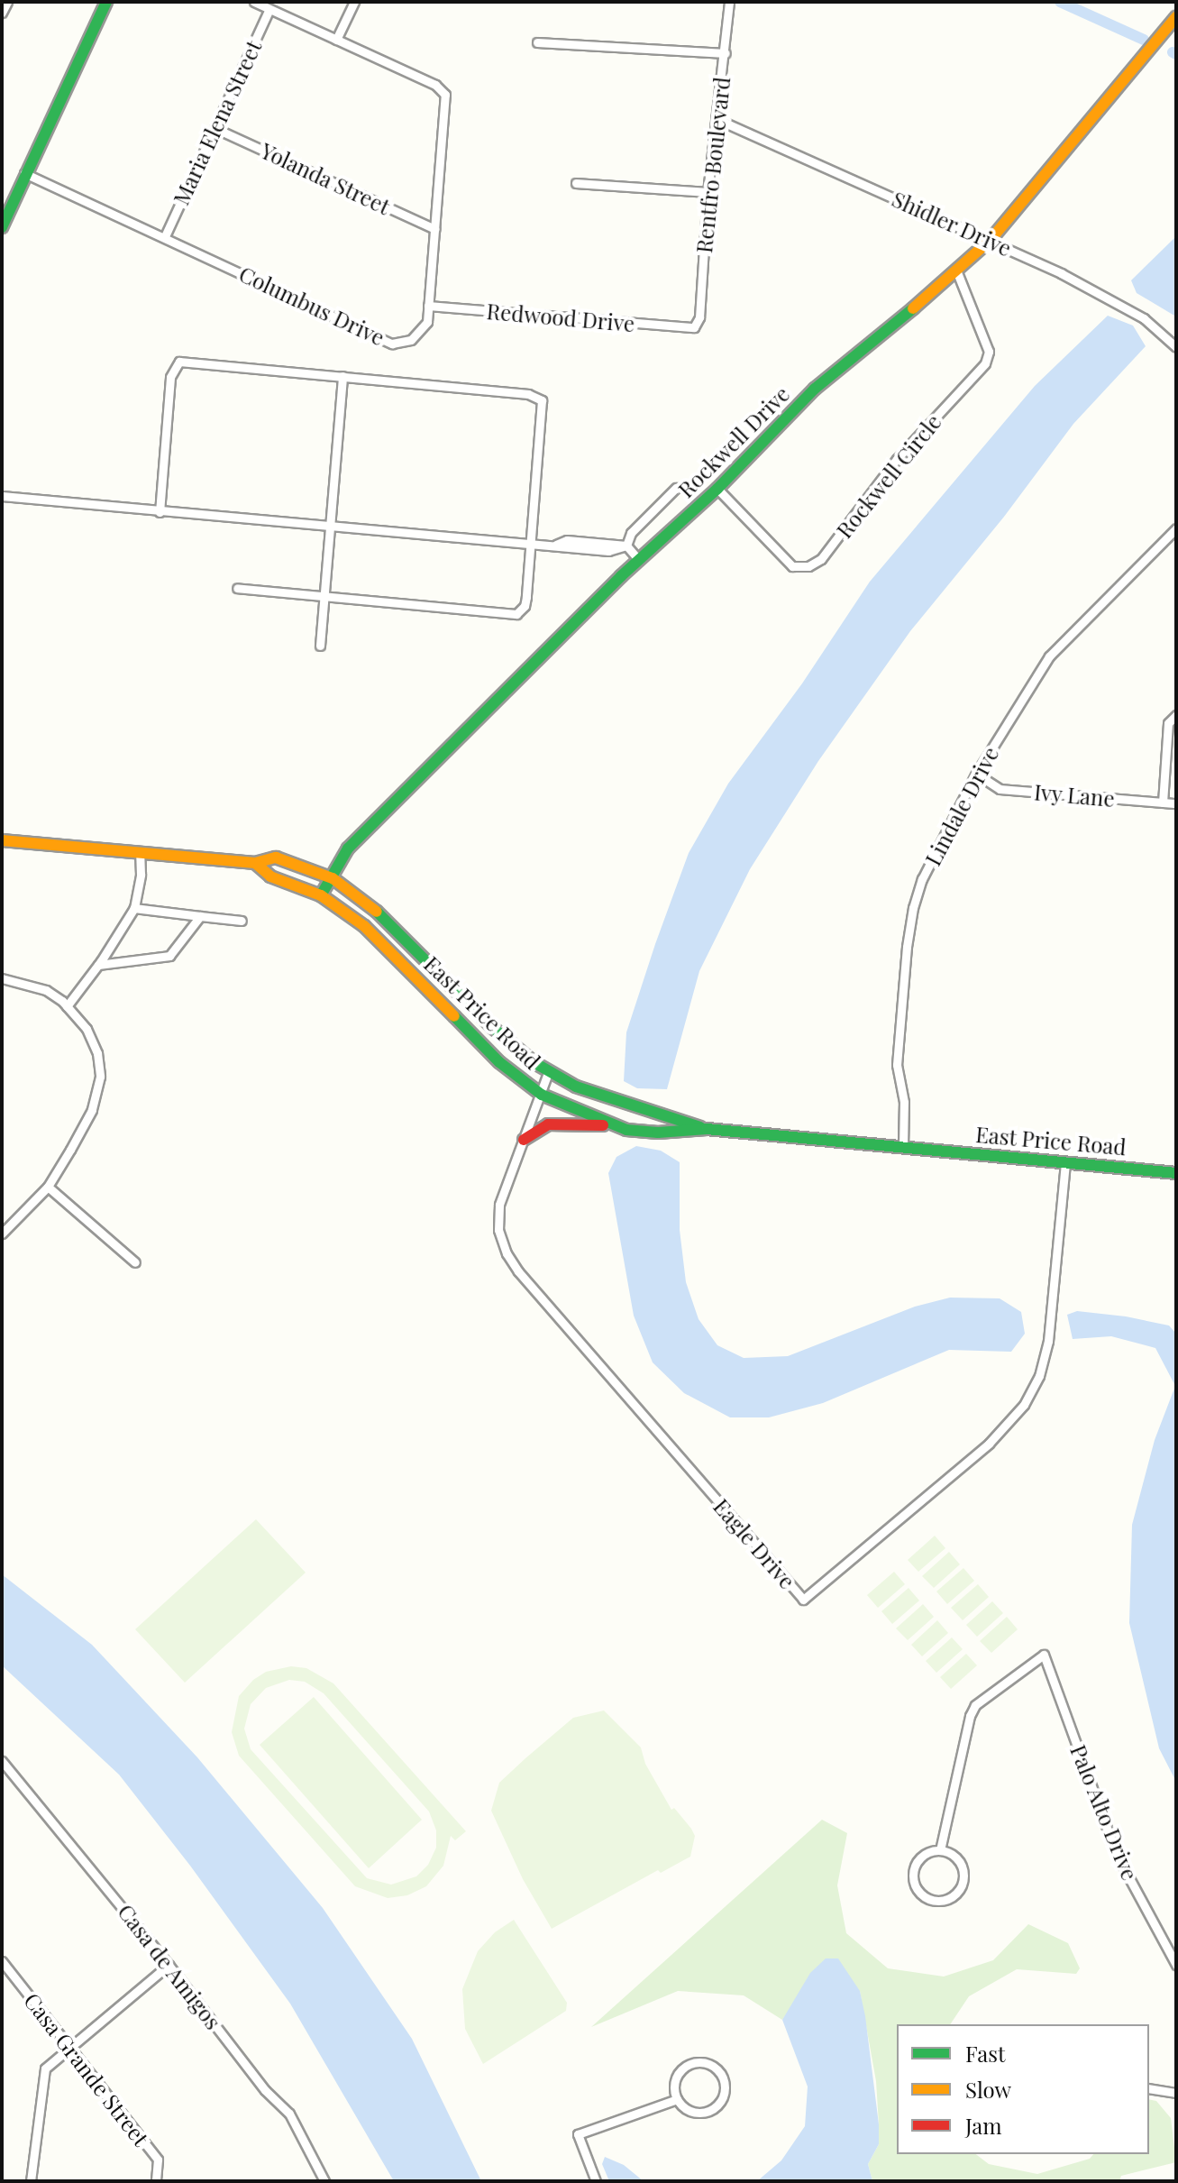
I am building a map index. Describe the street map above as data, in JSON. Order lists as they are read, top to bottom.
{
  "streets": {
    "main road": ["Rockwell Drive", "East Price Road"],
    "street": [
      "Maria Elena Street",
      "Rentfro Boulevard",
      "Yolanda Street",
      "Shidler Drive",
      "Columbus Drive",
      "Redwood Drive",
      "Rockwell Circle",
      "Ivy Lane",
      "Lindale Drive",
      "Eagle Drive",
      "Palo Alto Drive",
      "Casa de Amigos",
      "Casa Grande Street"
    ]
  },
  "crossings": [
    ["Maria Elena Street", "Yolanda Street"],
    ["Maria Elena Street", "Columbus Drive"],
    ["Rentfro Boulevard", "Shidler Drive"],
    ["Rentfro Boulevard", "Redwood Drive"],
    ["Yolanda Street", "Columbus Drive"],
    ["Shidler Drive", "Rockwell Drive"],
    ["Columbus Drive", "Redwood Drive"],
    ["Rockwell Drive", "Rockwell Circle"],
    ["Rockwell Drive", "East Price Road"],
    ["Ivy Lane", "Lindale Drive"],
    ["Lindale Drive", "East Price Road"],
    ["East Price Road", "Eagle Drive"]
  ],
  "legend": ["Fast", "Slow", "Jam"]
}
